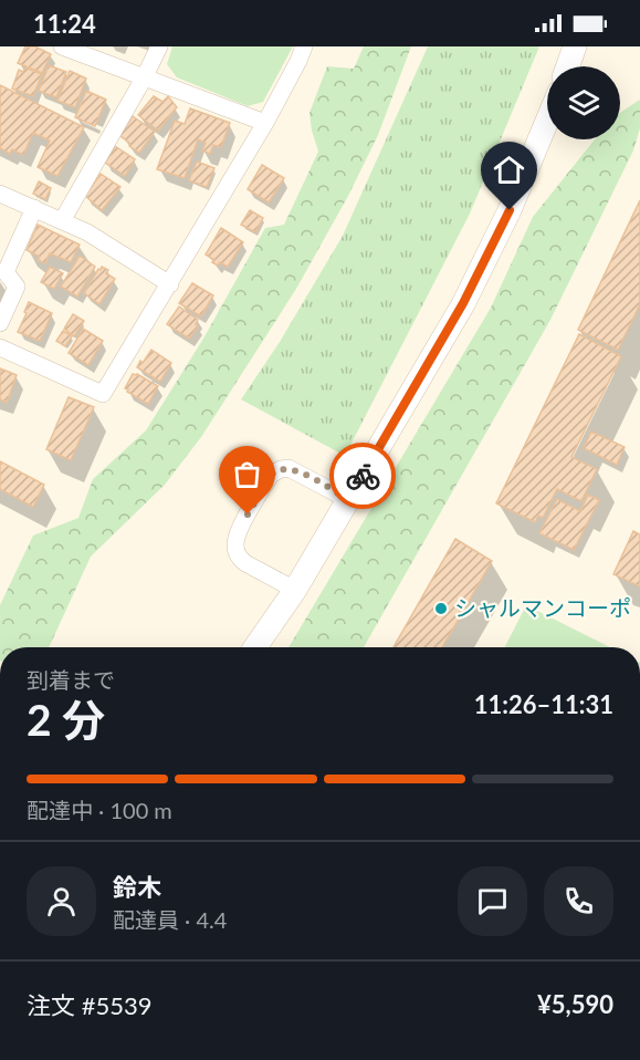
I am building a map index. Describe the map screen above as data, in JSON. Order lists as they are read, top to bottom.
{
  "places": ["シャルマンコーポ"],
  "page": {
    "status": "11:24",
    "heading": ["2 分", "到着まで", "11:26–11:31"],
    "panel": [
      "鈴木",
      "配達員 · 4.4",
      "注文 #5539",
      "¥5,590"
    ],
    "bar": "配達中 · 100 m"
  }
}
